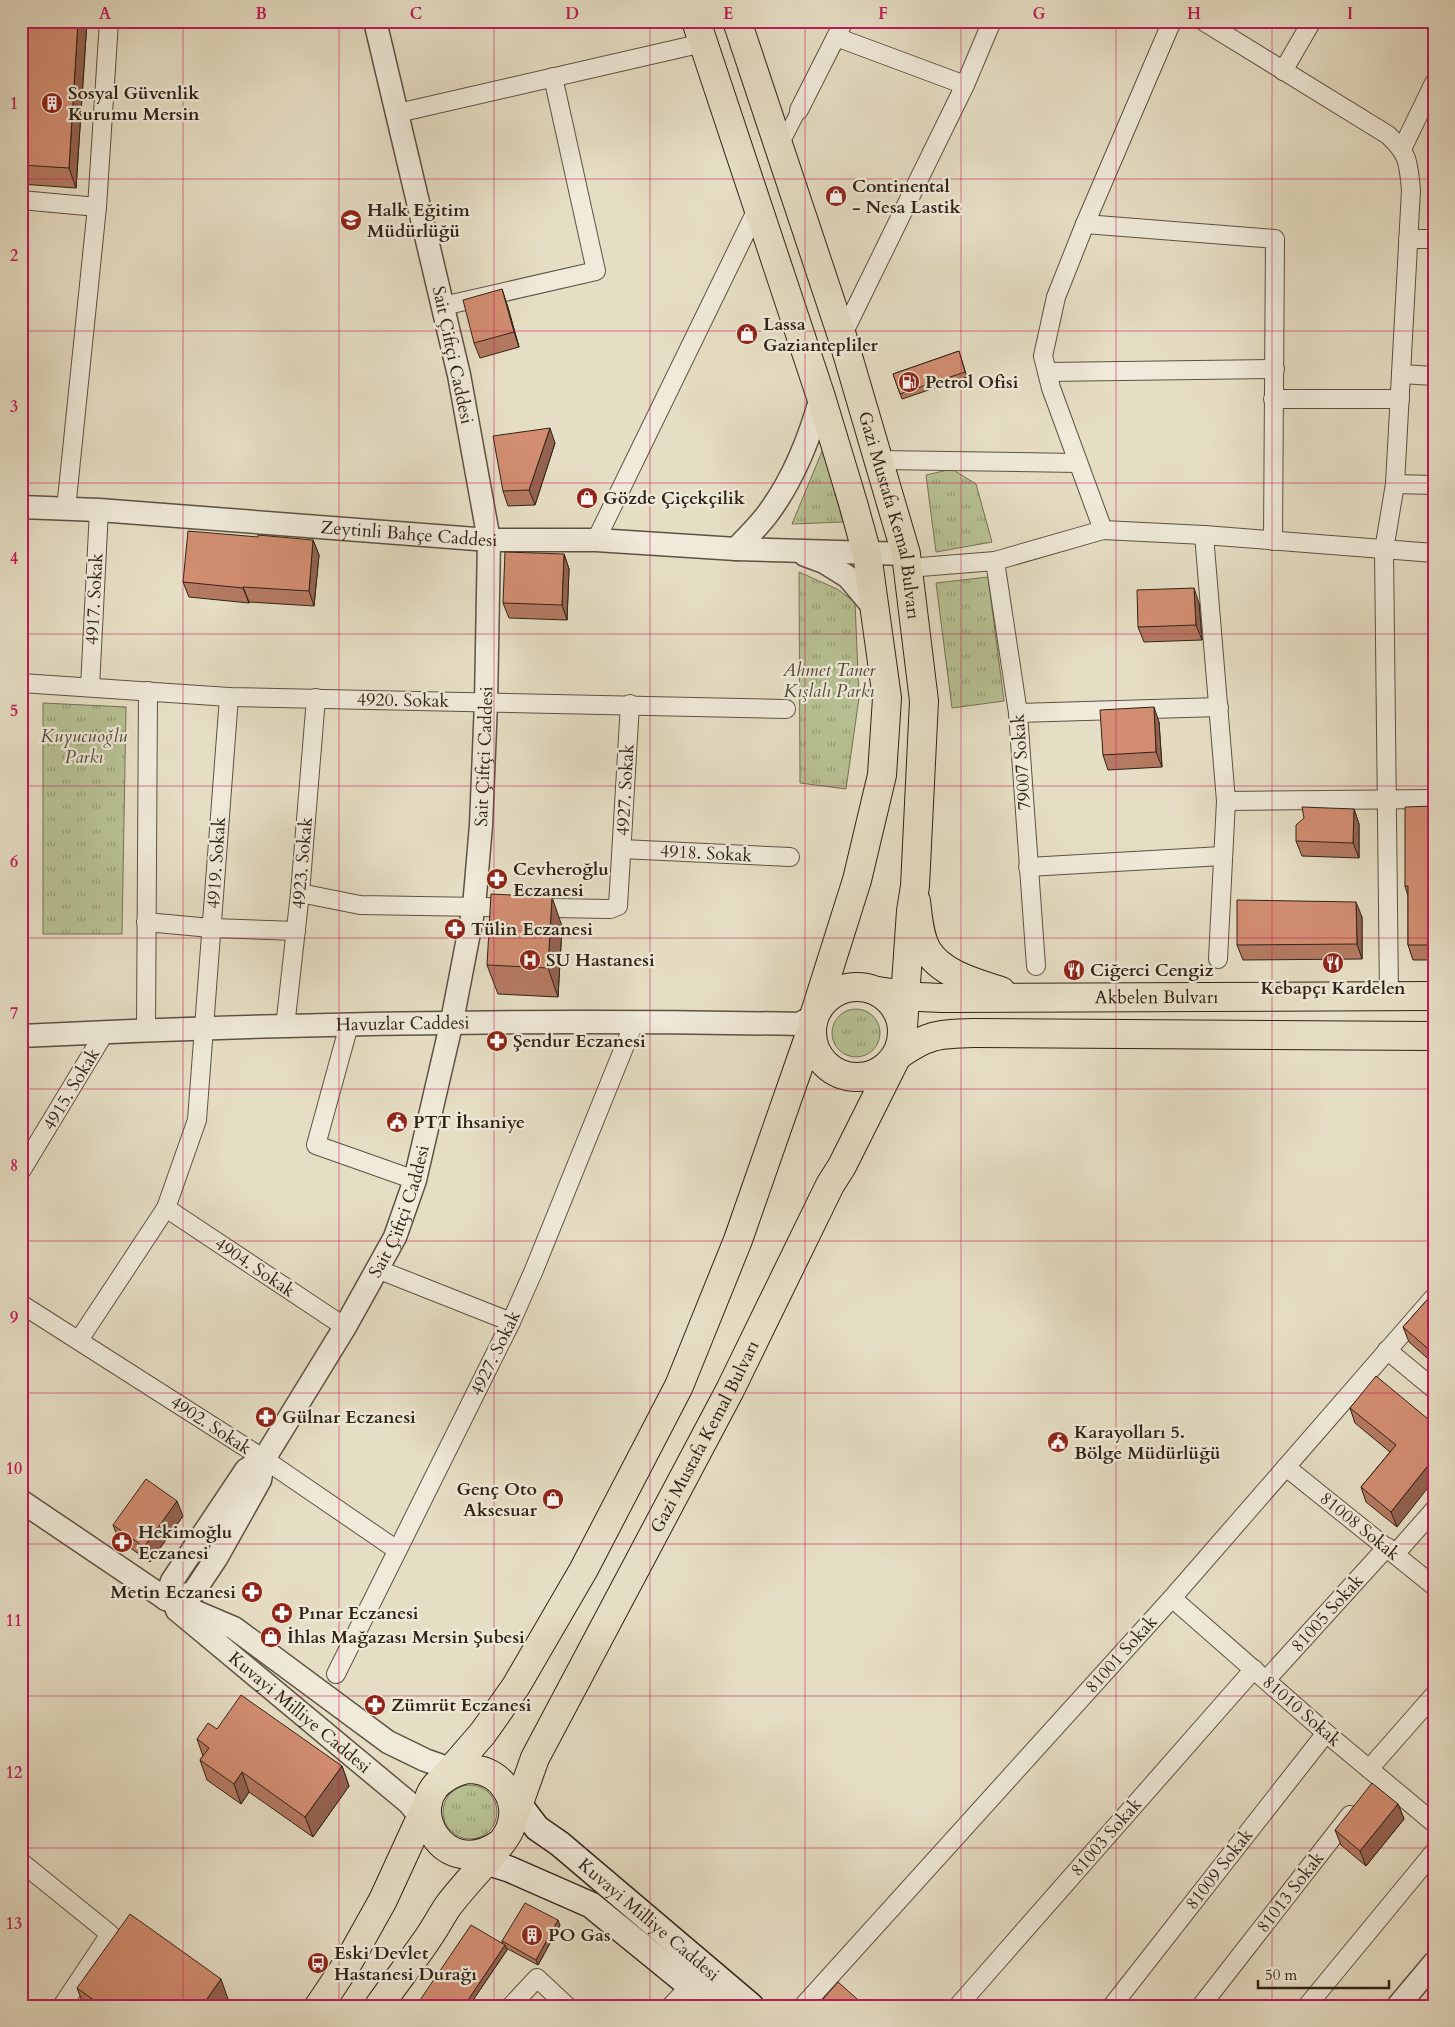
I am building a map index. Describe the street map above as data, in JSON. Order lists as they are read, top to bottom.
{
  "streets": {
    "main road": ["Gazi Mustafa Kemal Bulvarı", "Akbelen Bulvarı", "Kuvayi Milliye Caddesi"],
    "street": [
      "Sait Çiftçi Caddesi",
      "Zeytinli Bahçe Caddesi",
      "4917. Sokak",
      "4920. Sokak",
      "79007 Sokak",
      "4927. Sokak",
      "4918. Sokak",
      "4919. Sokak",
      "4923. Sokak",
      "Havuzlar Caddesi",
      "4915. Sokak",
      "4904. Sokak",
      "4902. Sokak",
      "81008 Sokak",
      "81005 Sokak",
      "81001 Sokak",
      "81010 Sokak",
      "81003 Sokak",
      "81009 Sokak",
      "81013 Sokak"
    ]
  },
  "crossings": [
    ["Sait Çiftçi Caddesi", "Zeytinli Bahçe Caddesi"],
    ["Sait Çiftçi Caddesi", "4920. Sokak"],
    ["Sait Çiftçi Caddesi", "4927. Sokak"],
    ["Sait Çiftçi Caddesi", "Havuzlar Caddesi"],
    ["Sait Çiftçi Caddesi", "4904. Sokak"],
    ["Sait Çiftçi Caddesi", "4902. Sokak"],
    ["Sait Çiftçi Caddesi", "Kuvayi Milliye Caddesi"],
    ["Gazi Mustafa Kemal Bulvarı", "Akbelen Bulvarı"],
    ["Gazi Mustafa Kemal Bulvarı", "Havuzlar Caddesi"],
    ["Gazi Mustafa Kemal Bulvarı", "Kuvayi Milliye Caddesi"],
    ["Zeytinli Bahçe Caddesi", "4917. Sokak"],
    ["4917. Sokak", "4920. Sokak"],
    ["4920. Sokak", "4927. Sokak"],
    ["4920. Sokak", "4919. Sokak"],
    ["4920. Sokak", "4923. Sokak"],
    ["4927. Sokak", "4918. Sokak"],
    ["4927. Sokak", "Havuzlar Caddesi"],
    ["4927. Sokak", "4902. Sokak"],
    ["4919. Sokak", "Havuzlar Caddesi"],
    ["4919. Sokak", "4904. Sokak"],
    ["4919. Sokak", "4902. Sokak"],
    ["4923. Sokak", "Havuzlar Caddesi"],
    ["Akbelen Bulvarı", "Havuzlar Caddesi"],
    ["Havuzlar Caddesi", "4915. Sokak"],
    ["81008 Sokak", "81005 Sokak"],
    ["81008 Sokak", "81001 Sokak"],
    ["81005 Sokak", "81010 Sokak"],
    ["81005 Sokak", "81003 Sokak"],
    ["81001 Sokak", "81010 Sokak"],
    ["81010 Sokak", "81003 Sokak"],
    ["81010 Sokak", "81009 Sokak"],
    ["81010 Sokak", "81013 Sokak"]
  ],
  "parks": ["Ahmet Taner Kışlalı Parkı", "Kuyucuoğlu Parkı"],
  "places": {
    "building": ["Sosyal Güvenlik Kurumu Mersin", "PO Gas"],
    "shop": [
      "Continental - Nesa Lastik",
      "Lassa Gaziantepliler",
      "Gözde Çiçekçilik",
      "Genç Oto Aksesuar",
      "İhlas Mağazası Mersin Şubesi"
    ],
    "school or university": ["Halk Eğitim Müdürlüğü"],
    "fuel station": ["Petrol Ofisi"],
    "pharmacy": [
      "Cevheroğlu Eczanesi",
      "Tülin Eczanesi",
      "Şendur Eczanesi",
      "Gülnar Eczanesi",
      "Hekimoğlu Eczanesi",
      "Metin Eczanesi",
      "Pınar Eczanesi",
      "Zümrüt Eczanesi"
    ],
    "hospital": ["SU Hastanesi"],
    "restaurant": ["Kebapçı Kardelen", "Ciğerci Cengiz"],
    "public building": ["PTT İhsaniye", "Karayolları 5. Bölge Müdürlüğü"],
    "bus stop": ["Eski Devlet Hastanesi Durağı"]
  },
  "scale_bar": "50 m",
  "grid": {
    "columns": [
      "A",
      "B",
      "C",
      "D",
      "E",
      "F",
      "G",
      "H",
      "I"
    ],
    "rows": [
      "1",
      "2",
      "3",
      "4",
      "5",
      "6",
      "7",
      "8",
      "9",
      "10",
      "11",
      "12",
      "13"
    ]
  }
}
